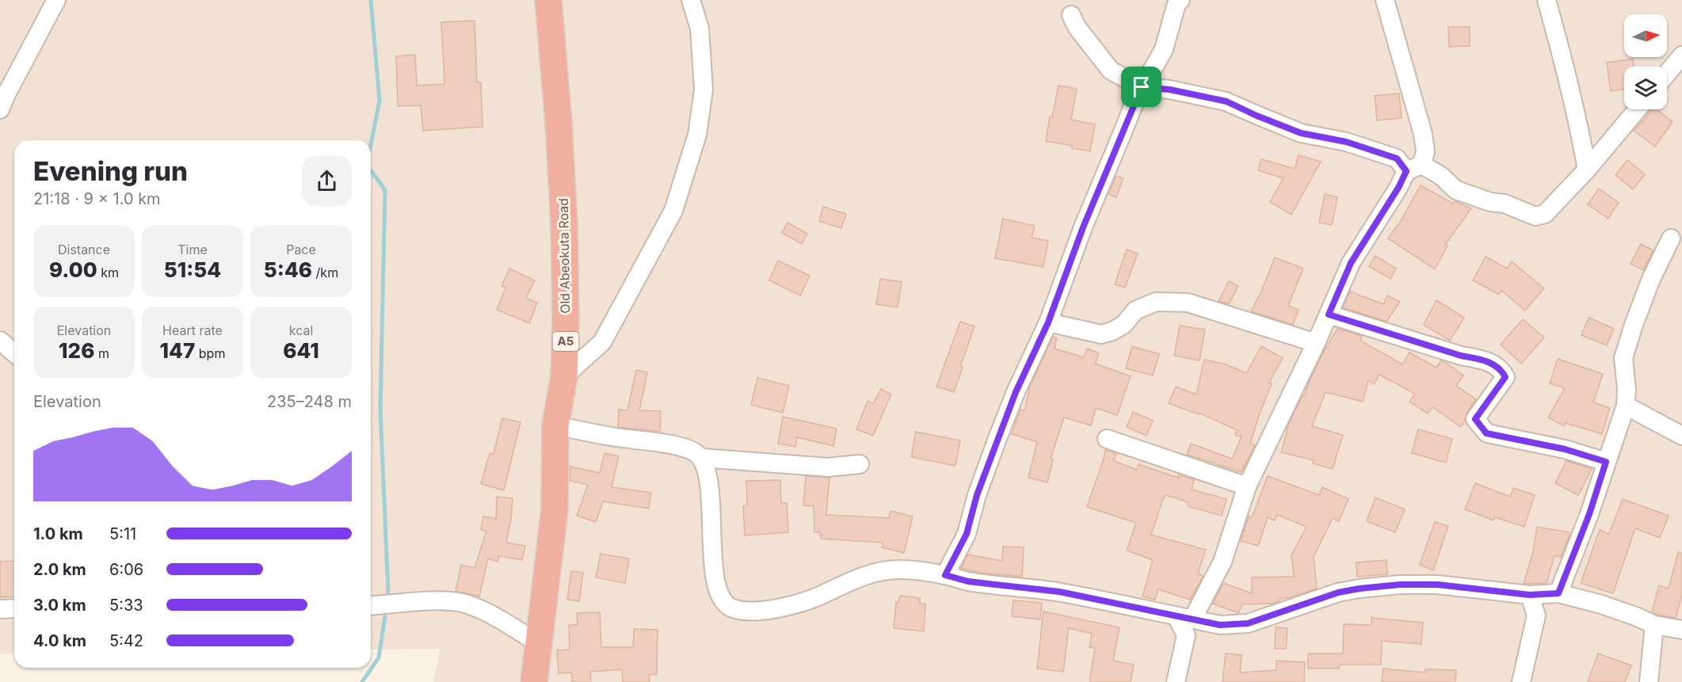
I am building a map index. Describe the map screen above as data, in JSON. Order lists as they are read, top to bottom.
{
  "streets": {
    "highway": ["Old Abeokuta Road", "A5"]
  },
  "north": "right",
  "page": {
    "heading": ["Evening run", "21:18 · 9 × 1.0 km"],
    "stats": [
      ["Distance", "9.00 km"],
      ["Time", "51:54"],
      ["Pace", "5:46 /km"],
      ["Elevation", "126 m"],
      ["Heart rate", "147 bpm"],
      ["kcal", "641"]
    ],
    "chart": ["Elevation", "235–248 m"],
    "list": [
      {
        "name": "1.0 km",
        "note": "5:11"
      },
      {
        "name": "2.0 km",
        "note": "6:06"
      },
      {
        "name": "3.0 km",
        "note": "5:33"
      },
      {
        "name": "4.0 km",
        "note": "5:42"
      }
    ]
  }
}
